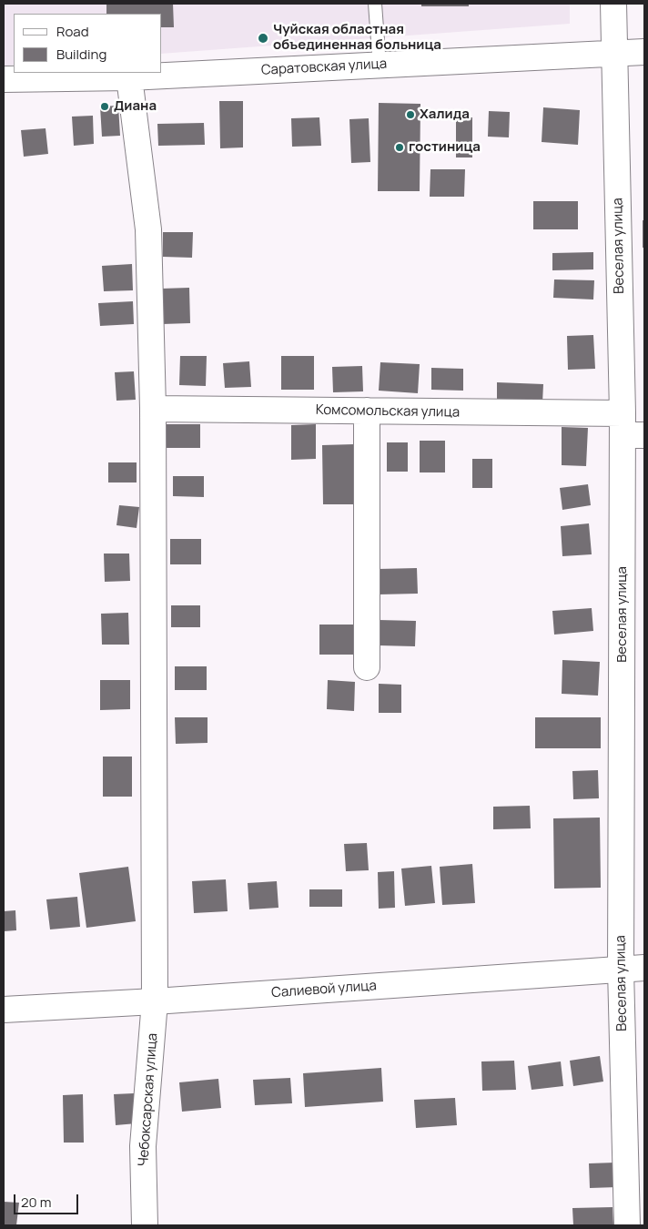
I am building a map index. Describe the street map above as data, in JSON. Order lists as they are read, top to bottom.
{
  "streets": {
    "street": [
      "Саратовская улица",
      "Веселая улица",
      "Комсомольская улица",
      "Салиевой улица",
      "Чебоксарская улица"
    ]
  },
  "crossings": [
    ["Саратовская улица", "Веселая улица"],
    ["Саратовская улица", "Чебоксарская улица"],
    ["Веселая улица", "Комсомольская улица"],
    ["Веселая улица", "Салиевой улица"],
    ["Комсомольская улица", "Чебоксарская улица"],
    ["Салиевой улица", "Чебоксарская улица"]
  ],
  "places": [
    "Чуйская областная объединенная больница",
    "Диана",
    "Халида",
    "гостиница"
  ],
  "legend": ["Road", "Building"],
  "scale_bar": "20 m"
}
